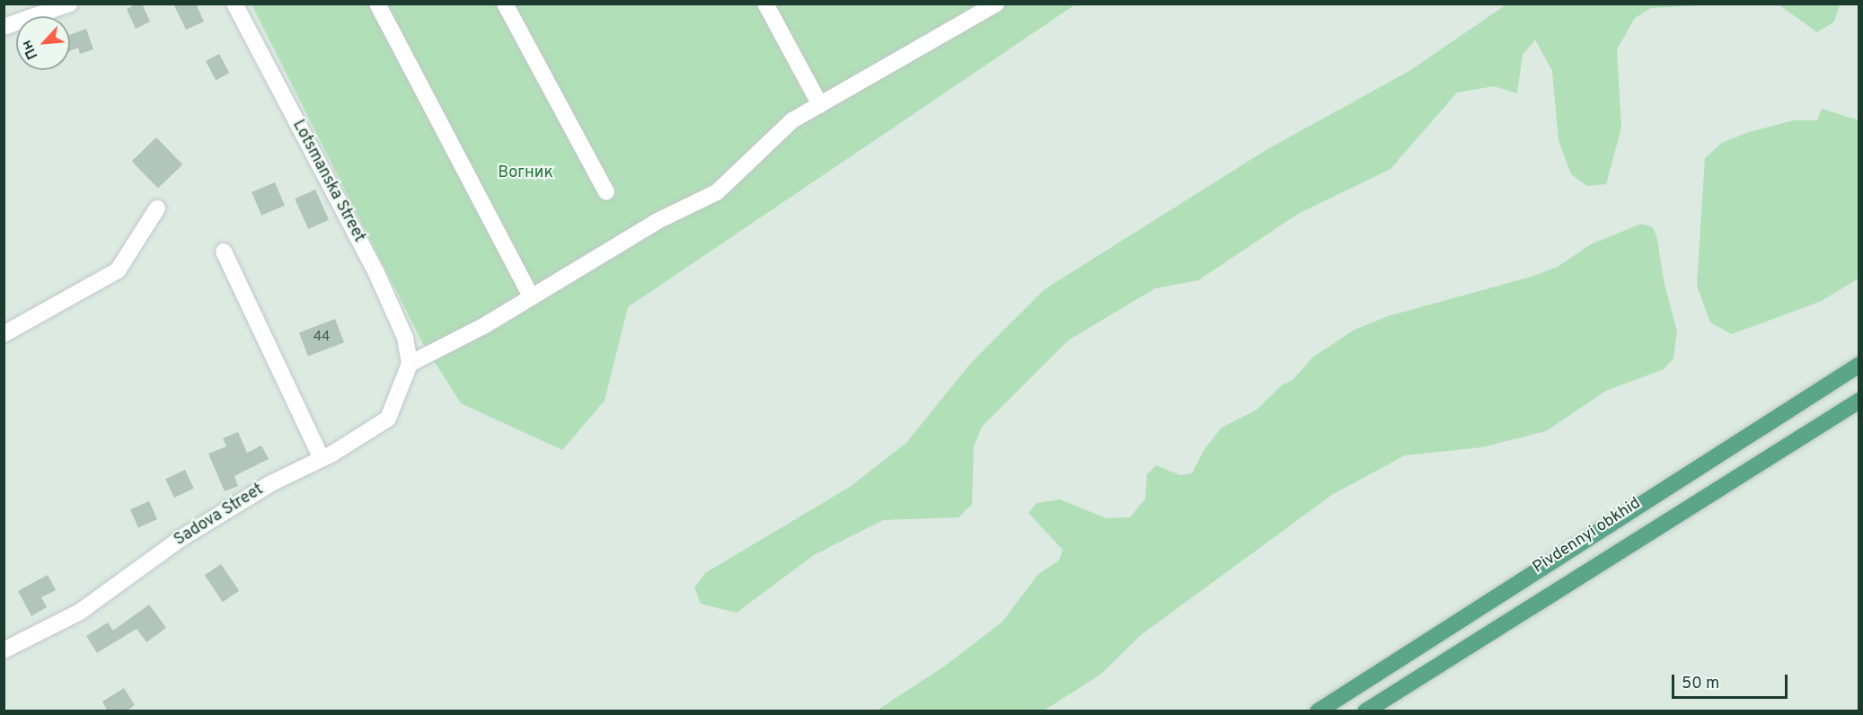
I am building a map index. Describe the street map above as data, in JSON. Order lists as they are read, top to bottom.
{
  "streets": {
    "main road": ["Pivdennyi obkhid"],
    "street": ["Lotsmanska Street", "Sadova Street"]
  },
  "crossings": [
    ["Lotsmanska Street", "Sadova Street"]
  ],
  "parks": ["Вогник"],
  "house_numbers": ["44"],
  "scale_bar": "50 m",
  "north": "bottom left"
}
